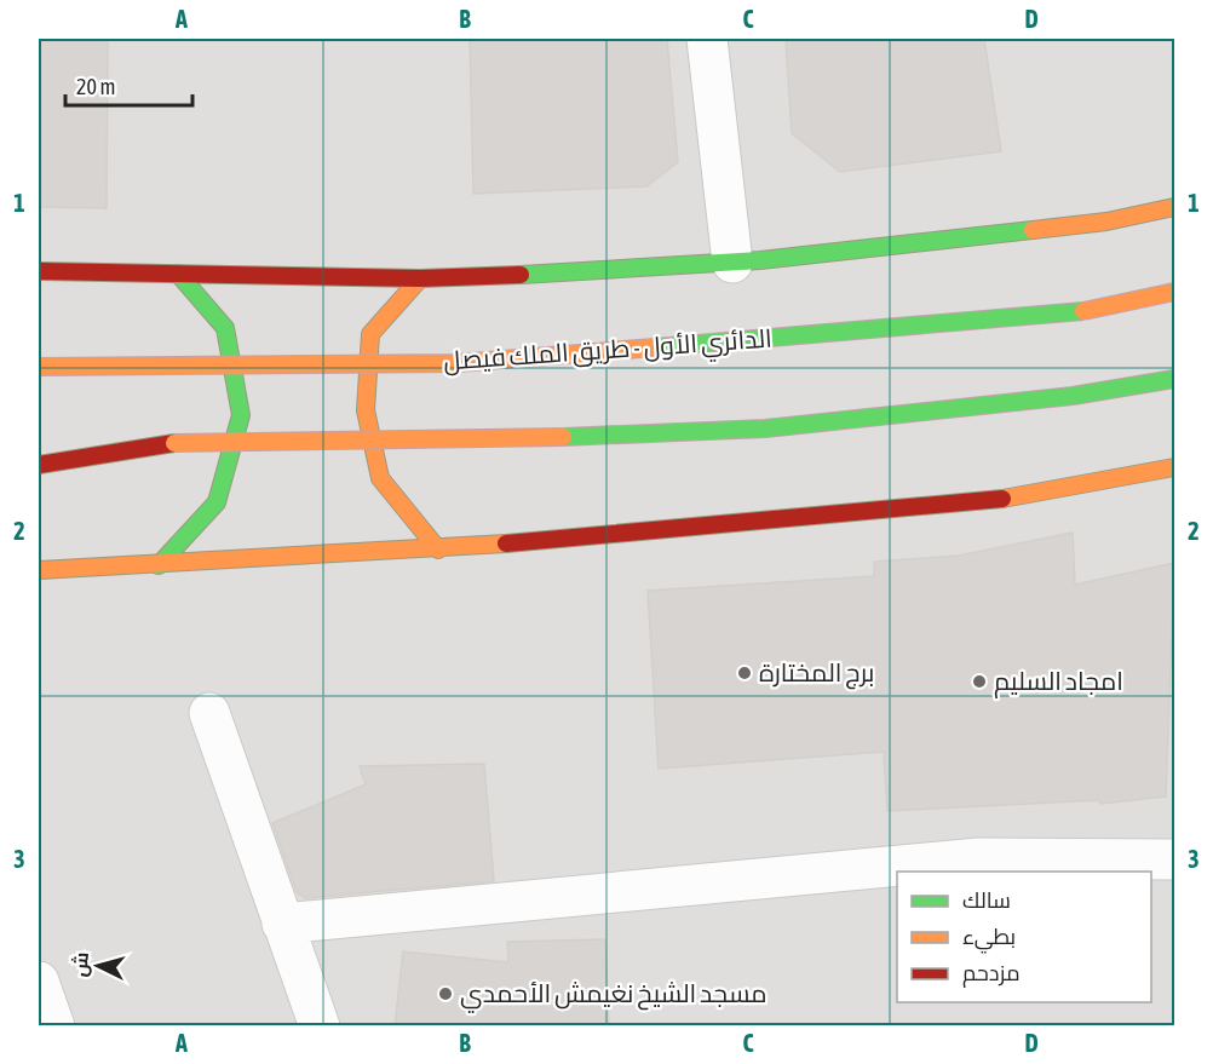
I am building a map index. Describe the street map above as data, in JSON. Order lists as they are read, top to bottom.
{
  "streets": {
    "main road": ["الدائري الأول - طريق الملك فيصل"]
  },
  "places": ["برج المختارة", "امجاد السلیم", "مسجد الشيخ نغيمش الأحمدي"],
  "legend": ["سالك", "بطيء", "مزدحم"],
  "scale_bar": "20 m",
  "north": "left",
  "grid": {
    "columns": [
      "A",
      "B",
      "C",
      "D"
    ],
    "rows": ["1", "2", "3"]
  }
}
